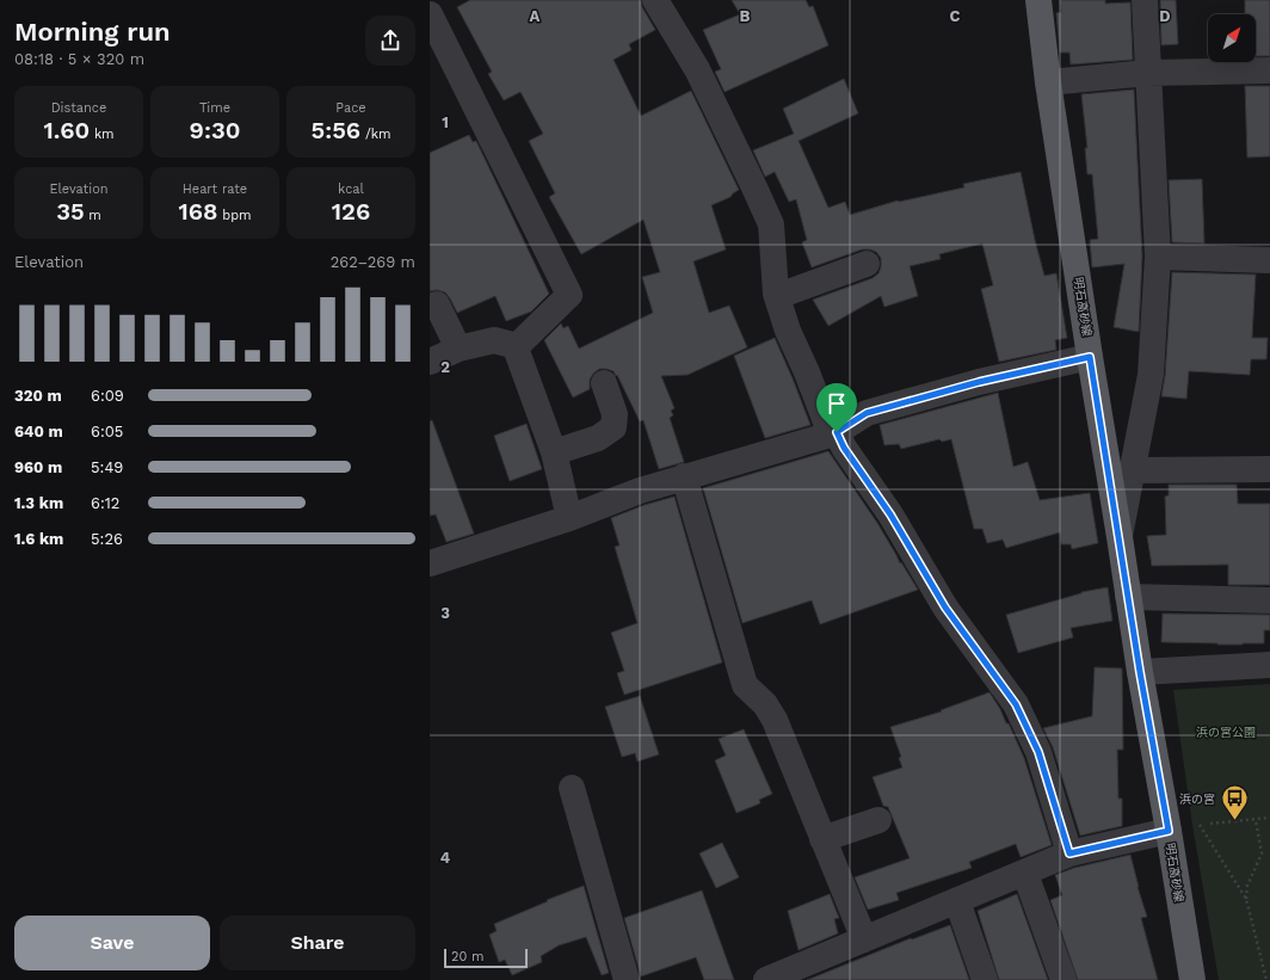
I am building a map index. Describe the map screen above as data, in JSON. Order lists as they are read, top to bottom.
{
  "streets": {
    "main road": ["明石高砂線"]
  },
  "parks": ["浜の宮公園"],
  "places": {
    "bus stop": ["浜の宮"]
  },
  "scale_bar": "20 m",
  "north": "top right",
  "page": {
    "heading": ["Morning run", "08:18 · 5 × 320 m"],
    "stats": [
      ["Distance", "1.60 km"],
      ["Time", "9:30"],
      ["Pace", "5:56 /km"],
      ["Elevation", "35 m"],
      ["Heart rate", "168 bpm"],
      ["kcal", "126"]
    ],
    "chart": ["Elevation", "262–269 m"],
    "list": [
      {
        "name": "320 m",
        "note": "6:09"
      },
      {
        "name": "640 m",
        "note": "6:05"
      },
      {
        "name": "960 m",
        "note": "5:49"
      },
      {
        "name": "1.3 km",
        "note": "6:12"
      },
      {
        "name": "1.6 km",
        "note": "5:26"
      }
    ],
    "buttons": ["Save", "Share"],
    "scale": "20 m"
  },
  "grid": {
    "columns": [
      "A",
      "B",
      "C",
      "D"
    ],
    "rows": [
      "1",
      "2",
      "3",
      "4"
    ]
  }
}
